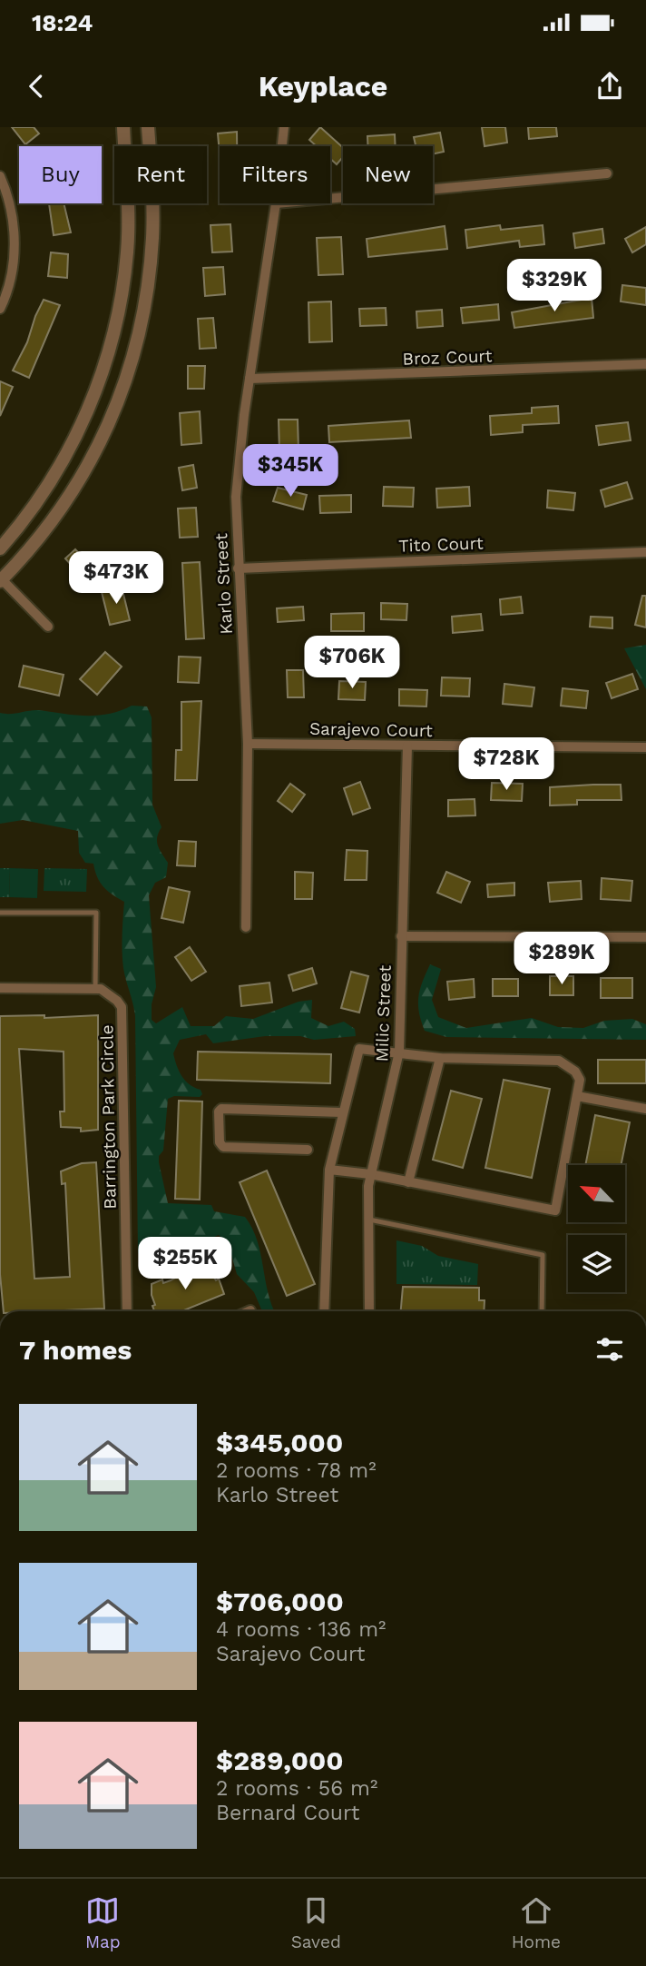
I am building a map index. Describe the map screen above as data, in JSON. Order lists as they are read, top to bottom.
{
  "streets": {
    "street": [
      "Broz Court",
      "Tito Court",
      "Karlo Street",
      "Sarajevo Court",
      "Milic Street",
      "Barrington Park Circle"
    ]
  },
  "crossings": [
    ["Broz Court", "Karlo Street"],
    ["Tito Court", "Karlo Street"],
    ["Karlo Street", "Sarajevo Court"],
    ["Sarajevo Court", "Milic Street"]
  ],
  "north": "top left",
  "page": {
    "status": "18:24",
    "header": "Keyplace",
    "chip": [
      "Buy",
      "Rent",
      "Filters",
      "New"
    ],
    "price": [
      "$329K",
      "$345K",
      "$473K",
      "$706K",
      "$728K",
      "$289K",
      "$255K"
    ],
    "heading": "7 homes",
    "list": [
      {
        "name": "$345,000",
        "note": "2 rooms · 78 m² · Karlo Street"
      },
      {
        "name": "$706,000",
        "note": "4 rooms · 136 m² · Sarajevo Court"
      },
      {
        "name": "$289,000",
        "note": "2 rooms · 56 m² · Bernard Court"
      }
    ],
    "tabs": ["Map", "Saved", "Home"]
  }
}
